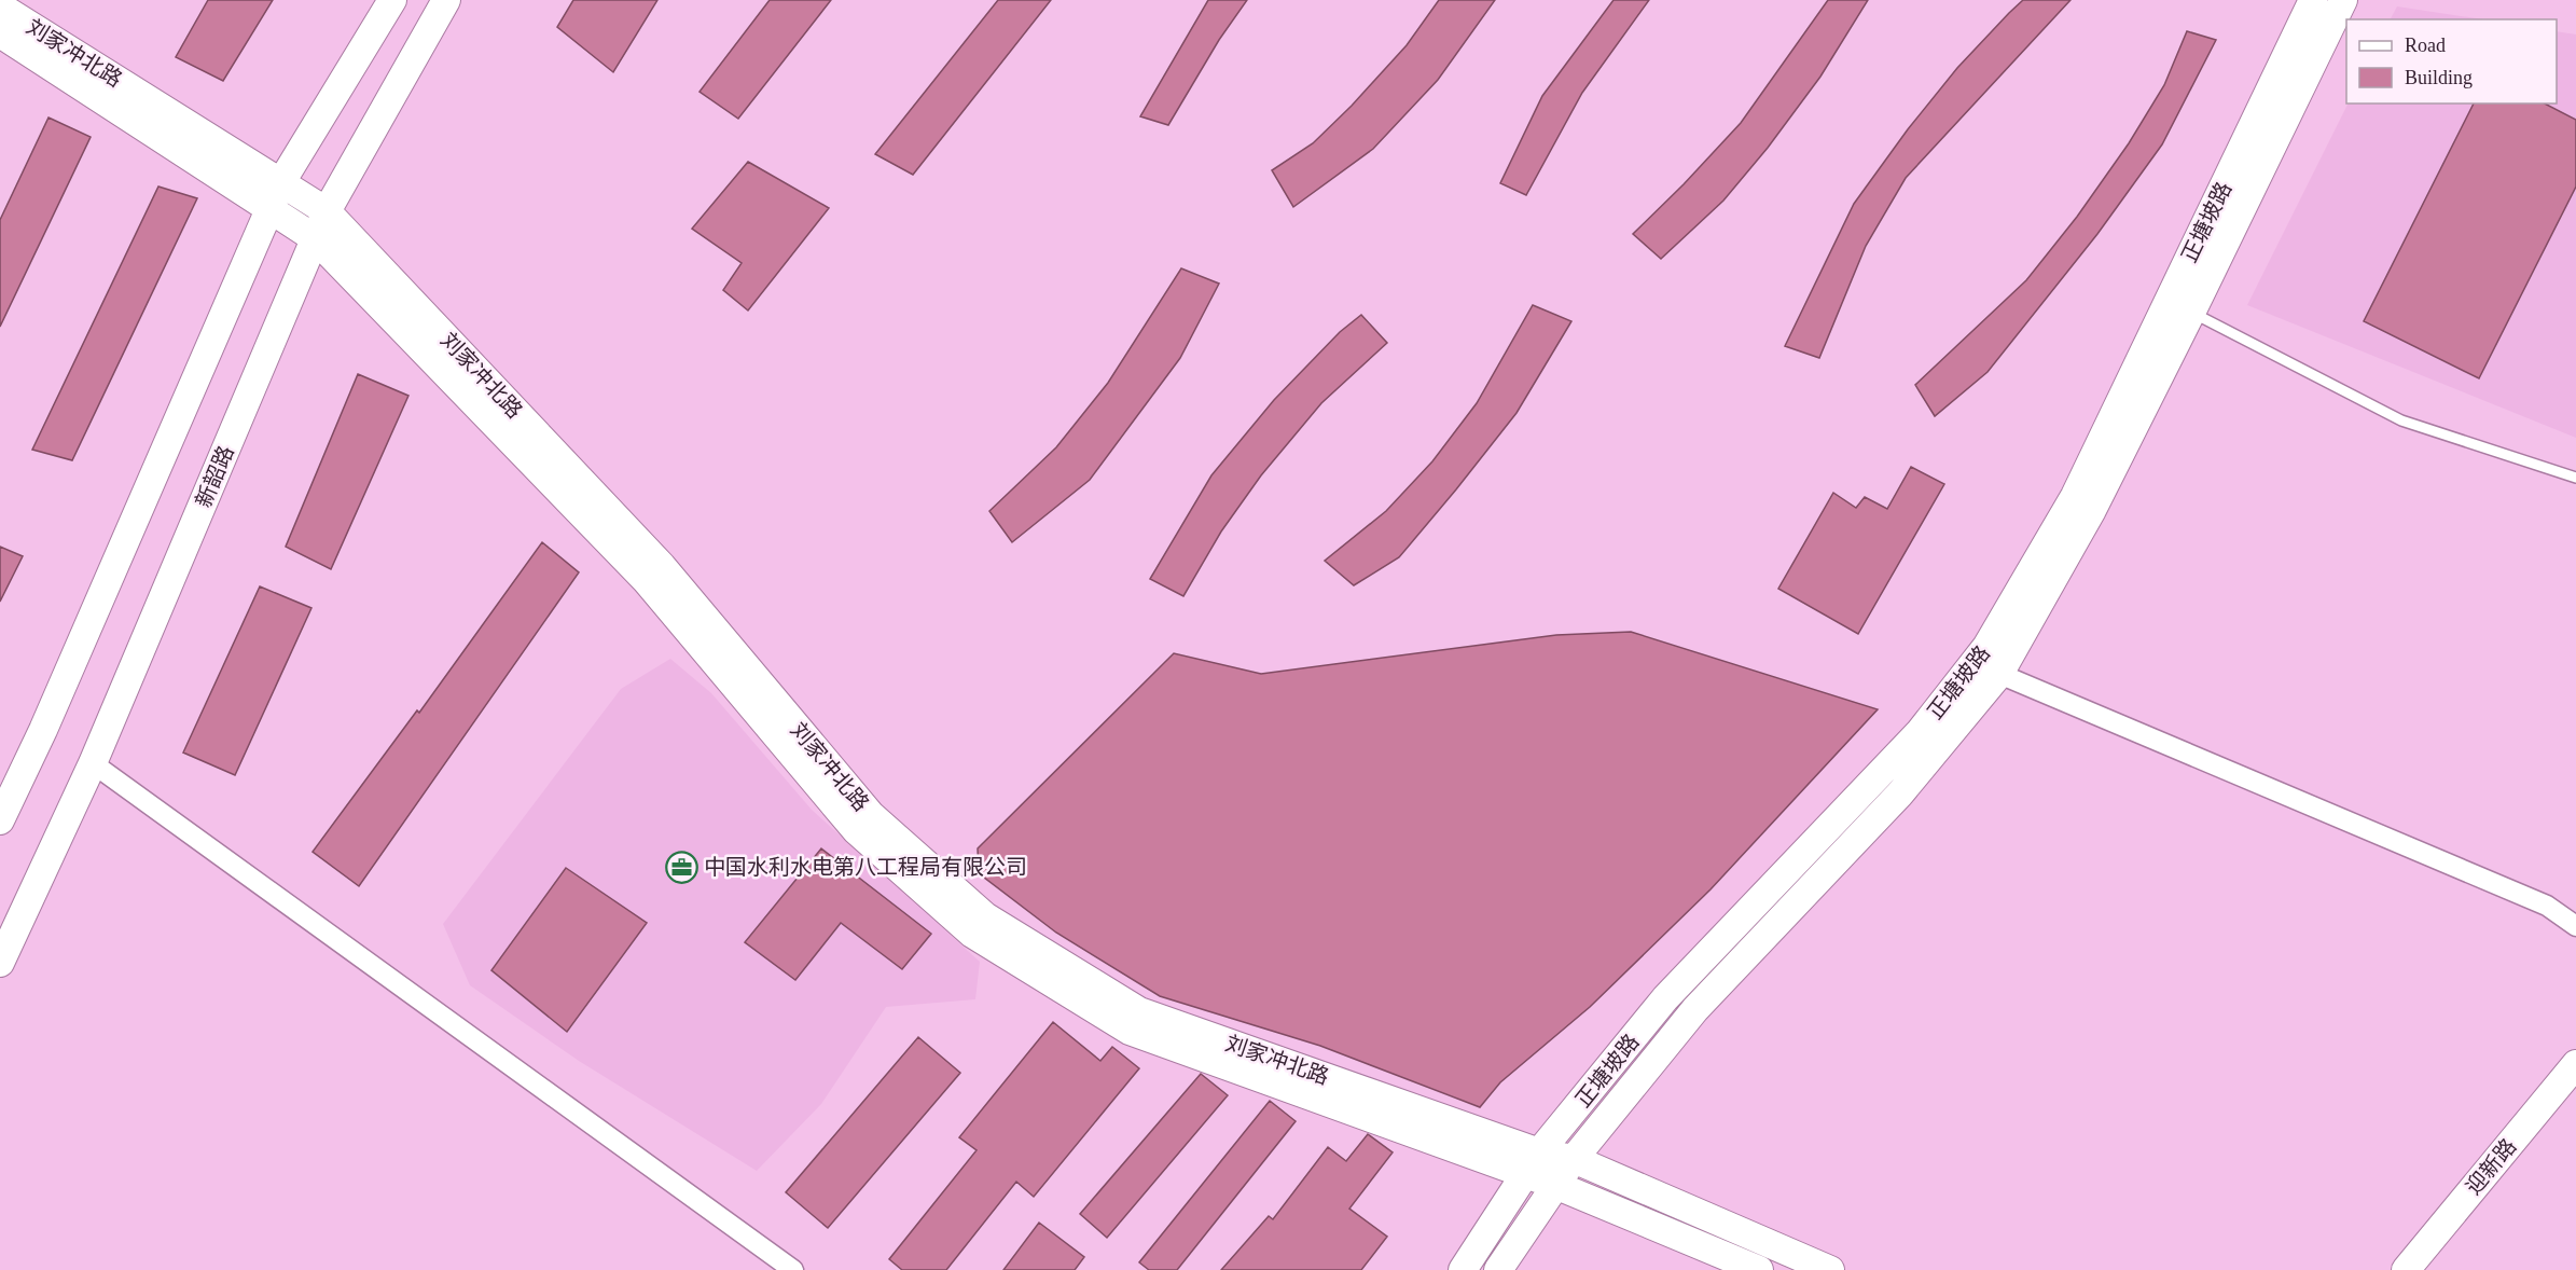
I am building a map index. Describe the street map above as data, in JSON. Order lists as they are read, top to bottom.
{
  "streets": {
    "main road": [
      "刘家冲北路",
      "正塘坡路",
      "新韶路",
      "迎新路"
    ]
  },
  "crossings": [
    ["刘家冲北路", "正塘坡路"],
    ["刘家冲北路", "新韶路"]
  ],
  "places": {
    "office": ["中国水利水电第八工程局有限公司"]
  },
  "legend": ["Road", "Building"]
}
